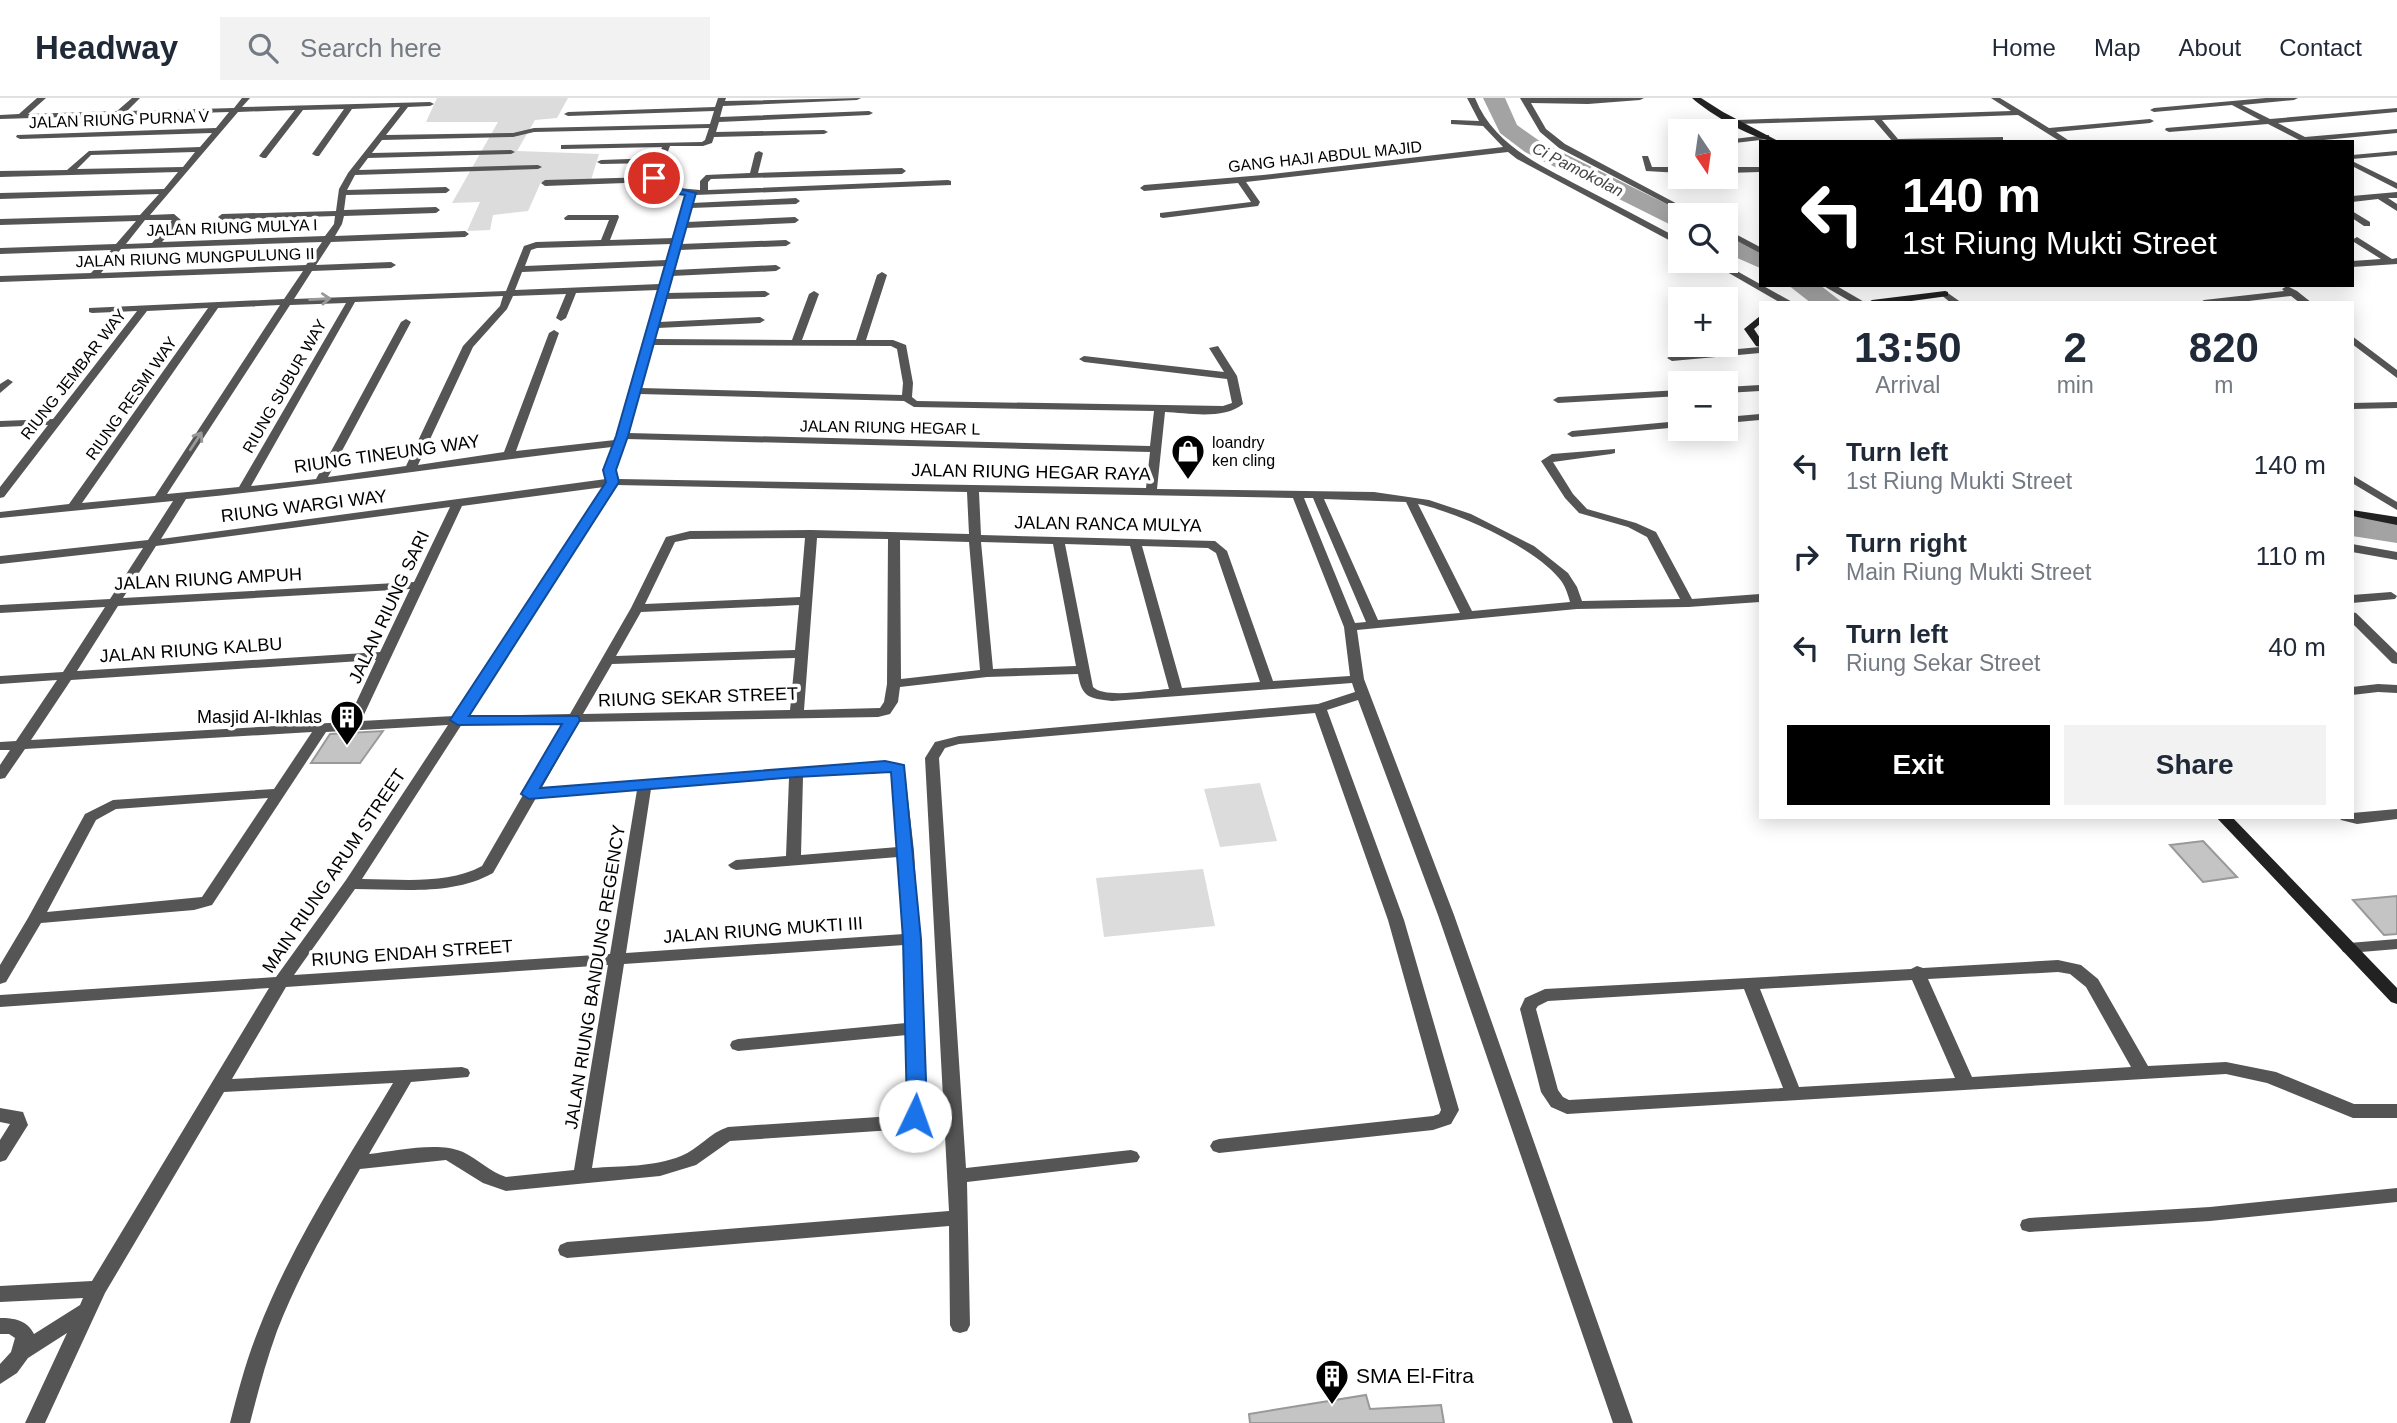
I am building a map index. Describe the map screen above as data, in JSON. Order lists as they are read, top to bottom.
{
  "streets": {
    "street": [
      "JALAN RIUNG PURNA V",
      "GANG HAJI ABDUL MAJID",
      "JALAN RIUNG MULYA I",
      "JALAN RIUNG MUNGPULUNG II",
      "RIUNG JEMBAR WAY",
      "RIUNG SUBUR WAY",
      "JALAN RIUNG HEGAR L",
      "RIUNG TINEUNG WAY",
      "JALAN RIUNG HEGAR RAYA",
      "RIUNG WARGI WAY",
      "JALAN RANCA MULYA",
      "JALAN RIUNG AMPUH",
      "JALAN RIUNG SARI",
      "JALAN RIUNG KALBU",
      "RIUNG SEKAR STREET",
      "MAIN RIUNG ARUM STREET",
      "JALAN RIUNG MUKTI III",
      "RIUNG ENDAH STREET",
      "JALAN RIUNG BANDUNG REGENCY"
    ]
  },
  "crossings": [
    ["RIUNG SUBUR WAY", "RIUNG TINEUNG WAY"],
    ["JALAN RIUNG HEGAR L", "RIUNG TINEUNG WAY"],
    ["JALAN RIUNG HEGAR RAYA", "RIUNG WARGI WAY"],
    ["JALAN RIUNG HEGAR RAYA", "MAIN RIUNG ARUM STREET"],
    ["RIUNG WARGI WAY", "JALAN RIUNG SARI"],
    ["RIUNG WARGI WAY", "MAIN RIUNG ARUM STREET"],
    ["JALAN RIUNG AMPUH", "JALAN RIUNG SARI"],
    ["JALAN RIUNG SARI", "JALAN RIUNG KALBU"],
    ["JALAN RIUNG SARI", "RIUNG SEKAR STREET"],
    ["RIUNG SEKAR STREET", "MAIN RIUNG ARUM STREET"],
    ["MAIN RIUNG ARUM STREET", "RIUNG ENDAH STREET"],
    ["JALAN RIUNG MUKTI III", "RIUNG ENDAH STREET"],
    ["JALAN RIUNG MUKTI III", "JALAN RIUNG BANDUNG REGENCY"],
    ["RIUNG ENDAH STREET", "JALAN RIUNG BANDUNG REGENCY"]
  ],
  "water": ["Ci Pamokolan"],
  "places": {
    "shop": ["loandry ken cling"],
    "building": ["Masjid Al-Ikhlas", "SMA El-Fitra"]
  },
  "north": "bottom",
  "page": {
    "header": "Headway",
    "search": "Search here",
    "nav": [
      "Home",
      "Map",
      "About",
      "Contact"
    ],
    "map_buttons": ["+", "−"],
    "turn": ["140 m", "1st Riung Mukti Street"],
    "eta": [
      "13:50",
      "Arrival",
      "2",
      "min",
      "820",
      "m"
    ],
    "list": [
      {
        "name": "Turn left",
        "note": "1st Riung Mukti Street",
        "value": "140 m"
      },
      {
        "name": "Turn right",
        "note": "Main Riung Mukti Street",
        "value": "110 m"
      },
      {
        "name": "Turn left",
        "note": "Riung Sekar Street",
        "value": "40 m"
      }
    ],
    "buttons": ["Exit", "Share"]
  }
}
